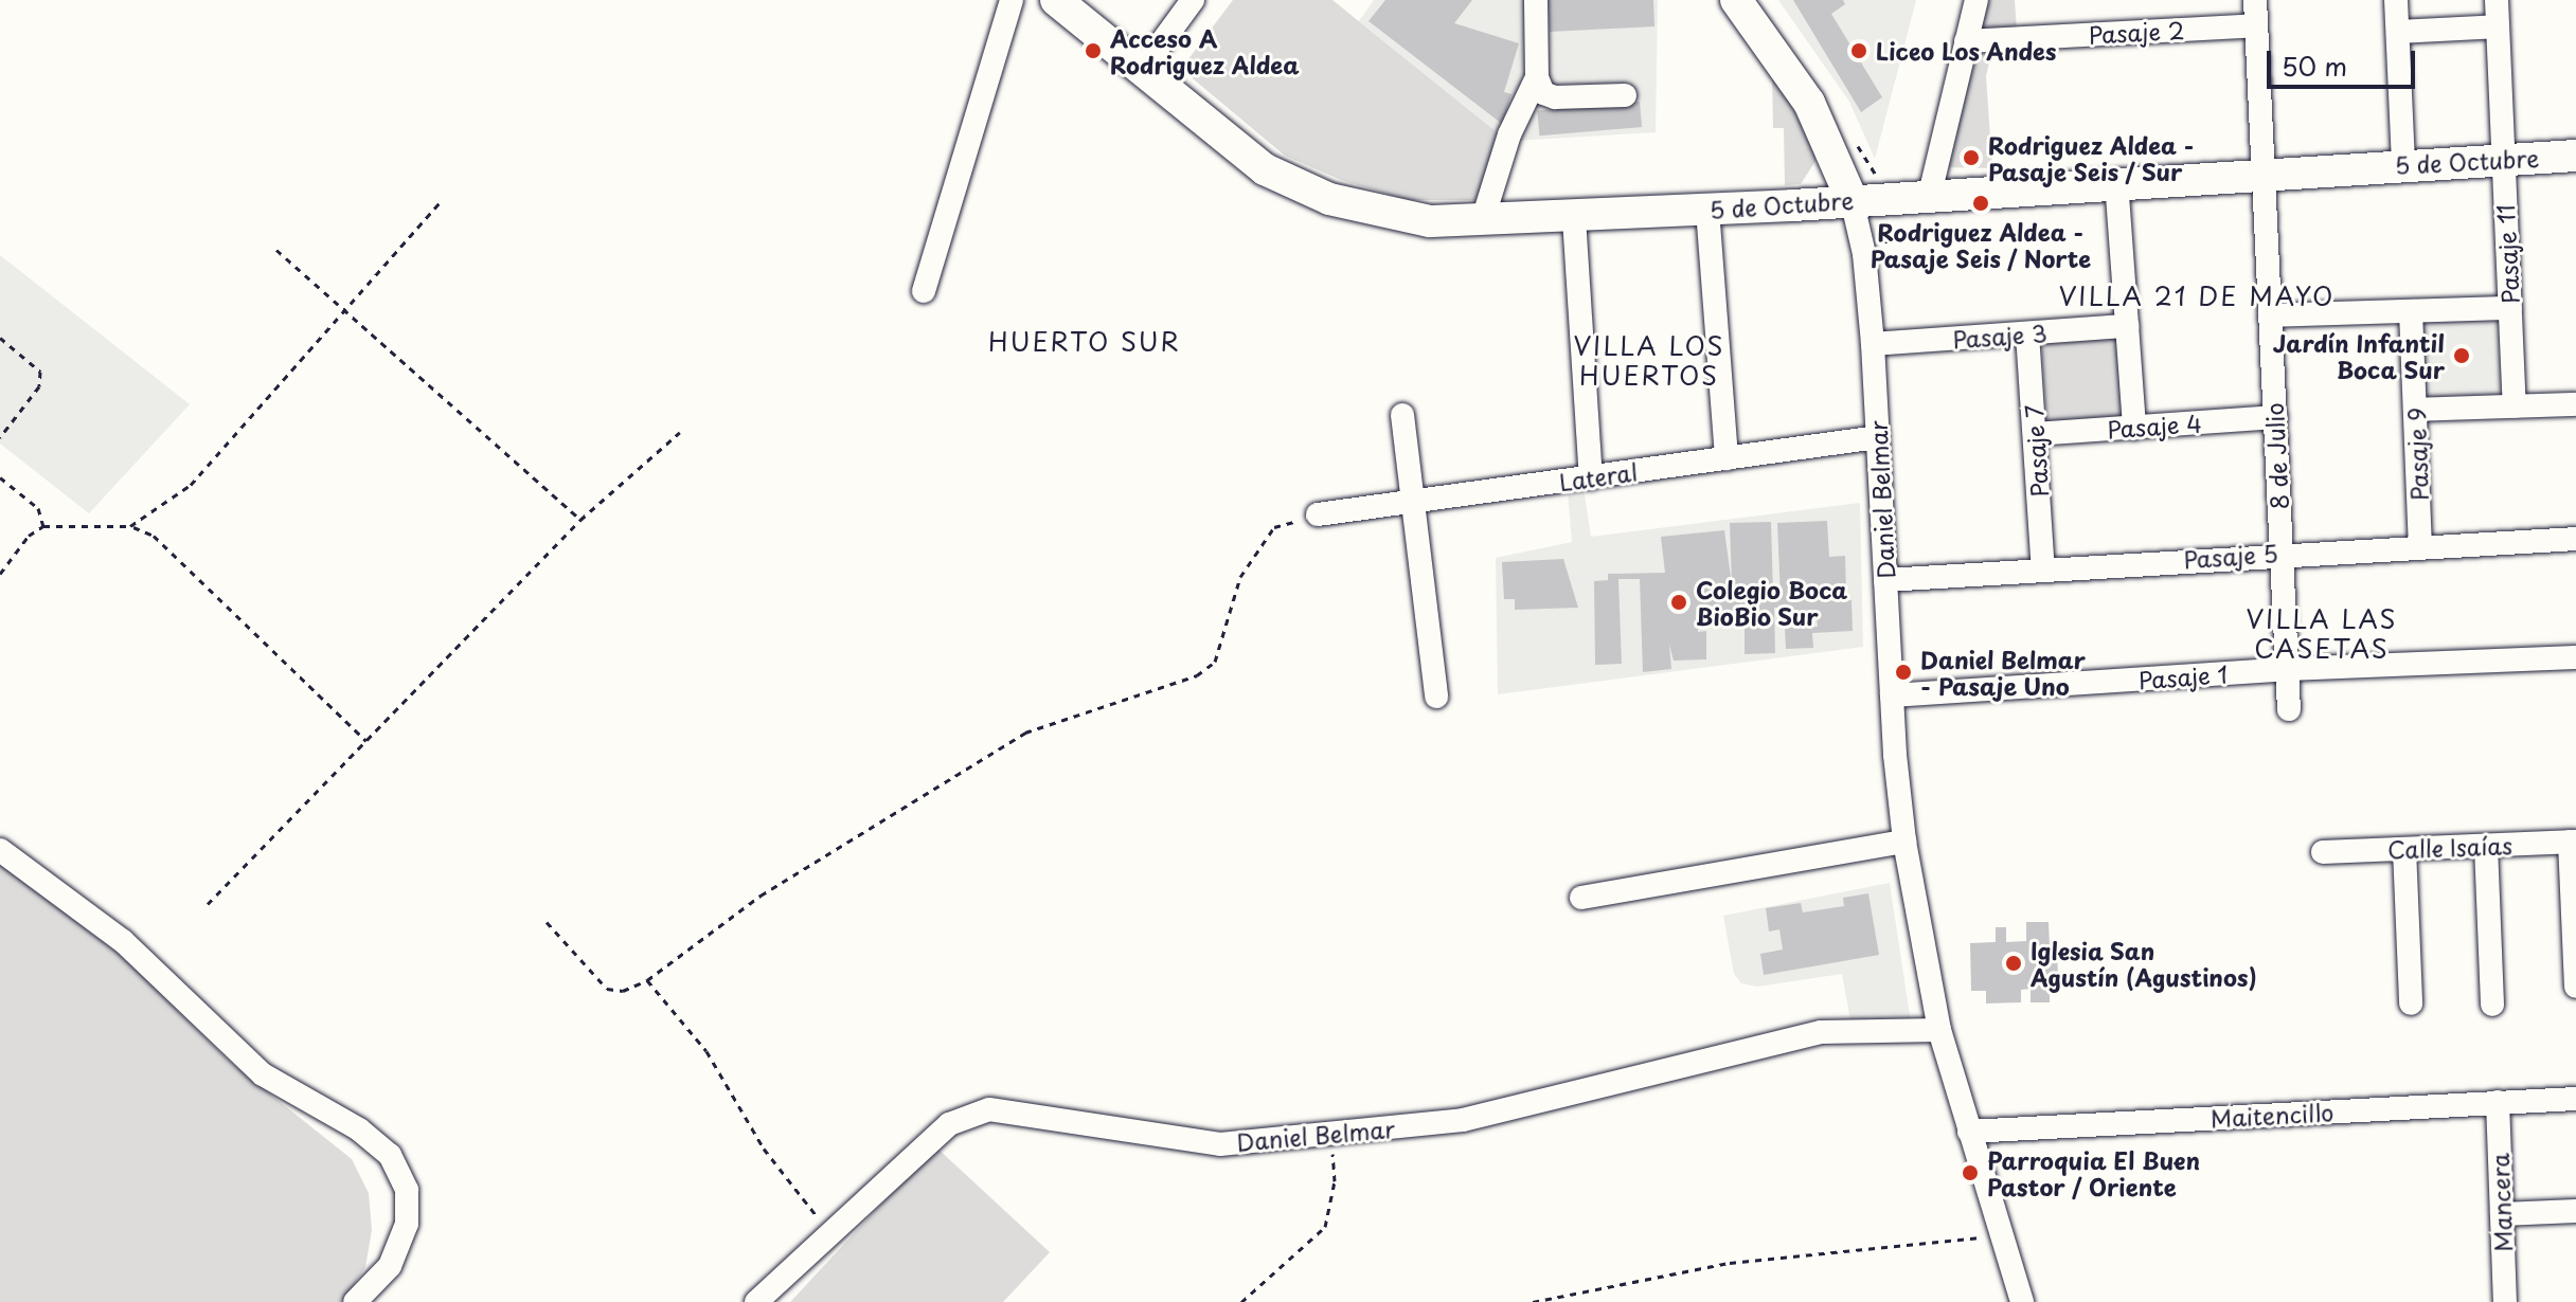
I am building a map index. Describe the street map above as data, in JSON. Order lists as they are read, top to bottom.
{
  "streets": {
    "main road": ["5 de Octubre", "Daniel Belmar"],
    "street": [
      "Pasaje 2",
      "Pasaje 11",
      "Pasaje 3",
      "Pasaje 4",
      "Pasaje 7",
      "Pasaje 9",
      "8 de Julio",
      "Lateral",
      "Pasaje 5",
      "Pasaje 1",
      "Calle Isaías",
      "Maitencillo",
      "Mancera"
    ]
  },
  "crossings": [
    ["Pasaje 2", "8 de Julio"],
    ["5 de Octubre", "Pasaje 11"],
    ["5 de Octubre", "8 de Julio"],
    ["5 de Octubre", "Daniel Belmar"],
    ["Pasaje 3", "Pasaje 7"],
    ["Pasaje 3", "Daniel Belmar"],
    ["Pasaje 4", "Pasaje 7"],
    ["Pasaje 4", "8 de Julio"],
    ["Pasaje 7", "Pasaje 5"],
    ["Pasaje 9", "Pasaje 5"],
    ["8 de Julio", "Pasaje 5"],
    ["8 de Julio", "Pasaje 1"],
    ["Lateral", "Daniel Belmar"],
    ["Daniel Belmar", "Pasaje 5"],
    ["Daniel Belmar", "Pasaje 1"],
    ["Daniel Belmar", "Maitencillo"],
    ["Maitencillo", "Mancera"]
  ],
  "districts": [
    "VILLA 21 DE MAYO",
    "HUERTO SUR",
    "VILLA LOS HUERTOS",
    "VILLA LAS CASETAS"
  ],
  "places": [
    "Acceso A Rodriguez Aldea",
    "Liceo Los Andes",
    "Rodriguez Aldea - Pasaje Seis / Sur",
    "Rodriguez Aldea - Pasaje Seis / Norte",
    "Jardín Infantil Boca Sur",
    "Colegio Boca BioBio Sur",
    "Daniel Belmar - Pasaje Uno",
    "Iglesia San Agustín (Agustinos)",
    "Parroquia El Buen Pastor / Oriente"
  ],
  "scale_bar": "50 m"
}
